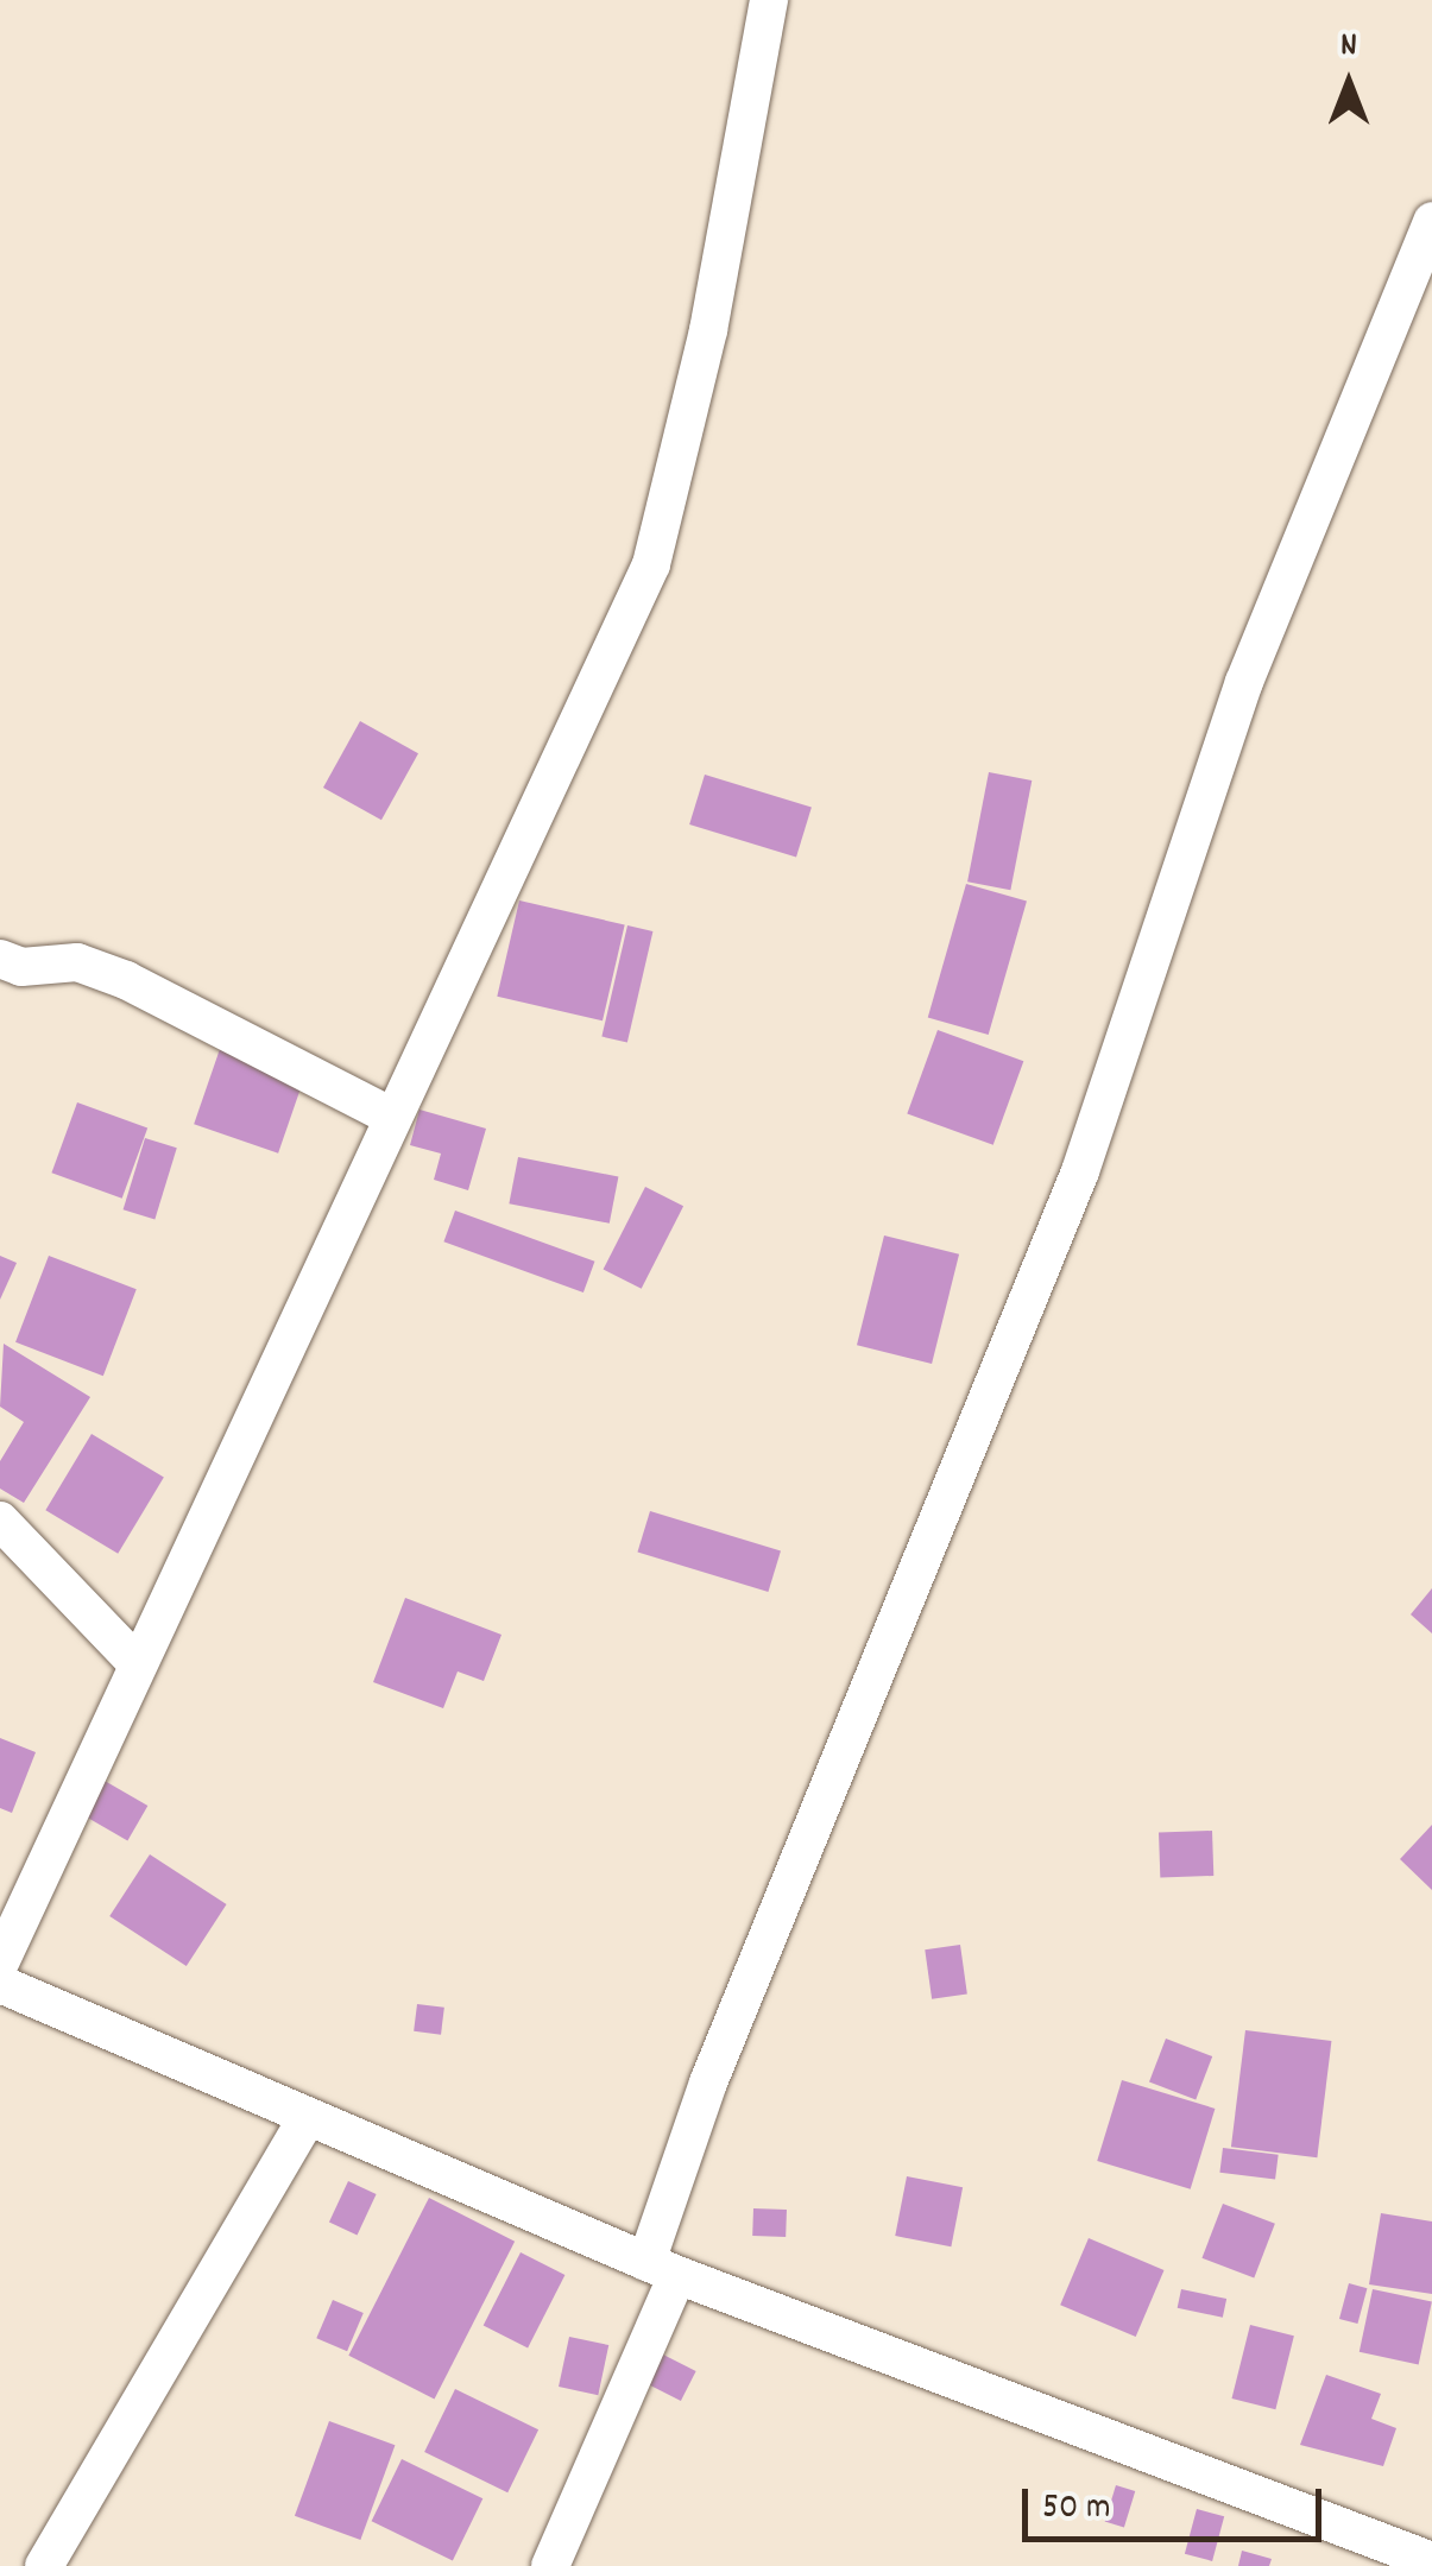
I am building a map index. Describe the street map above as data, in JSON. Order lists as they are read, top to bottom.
{
  "scale_bar": "50 m",
  "north": "top"
}
